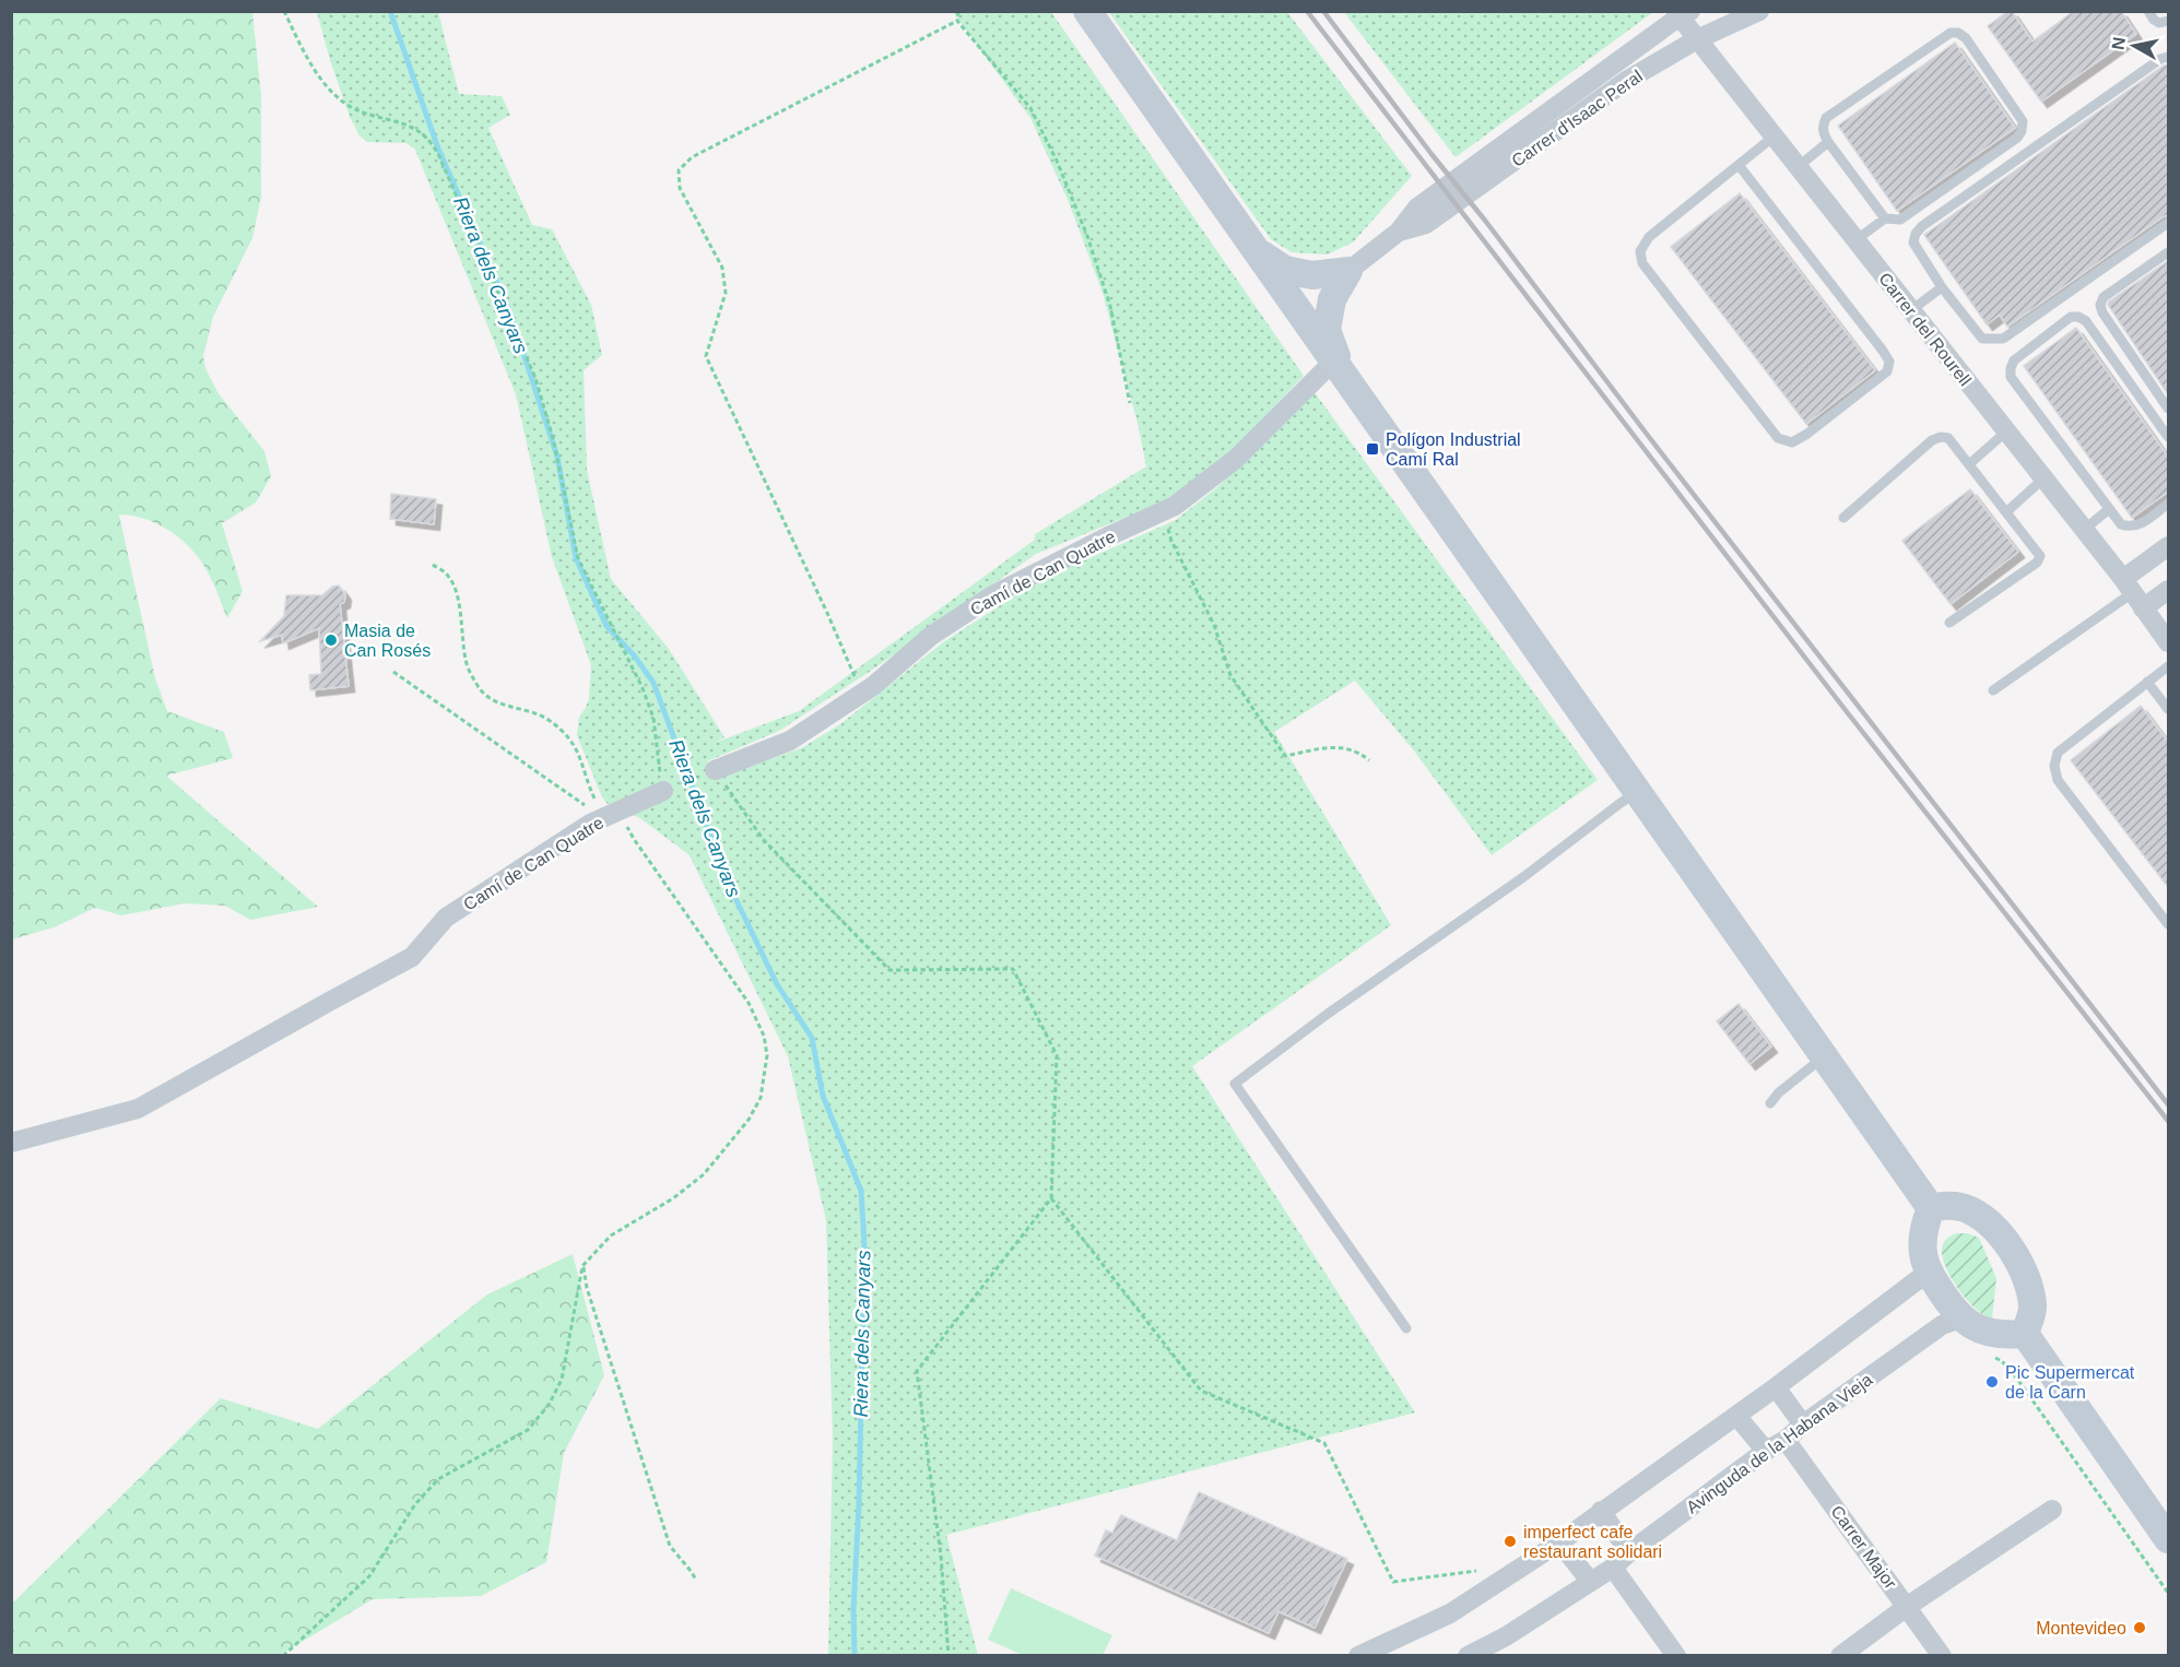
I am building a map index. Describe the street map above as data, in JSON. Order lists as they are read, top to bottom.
{
  "streets": {
    "street": [
      "Carrer d'Isaac Peral",
      "Carrer del Rourell",
      "Camí de Can Quatre",
      "Avinguda de la Habana Vieja",
      "Carrer Major"
    ]
  },
  "crossings": [
    ["Carrer d'Isaac Peral", "Carrer del Rourell"],
    ["Avinguda de la Habana Vieja", "Carrer Major"]
  ],
  "water": ["Riera dels Canyars"],
  "places": {
    "transit": ["Polígon Industrial Camí Ral"],
    "other": [
      "Masia de Can Rosés",
      "Pic Supermercat de la Carn",
      "imperfect cafe restaurant solidari",
      "Montevideo"
    ]
  },
  "north": "left"
}
